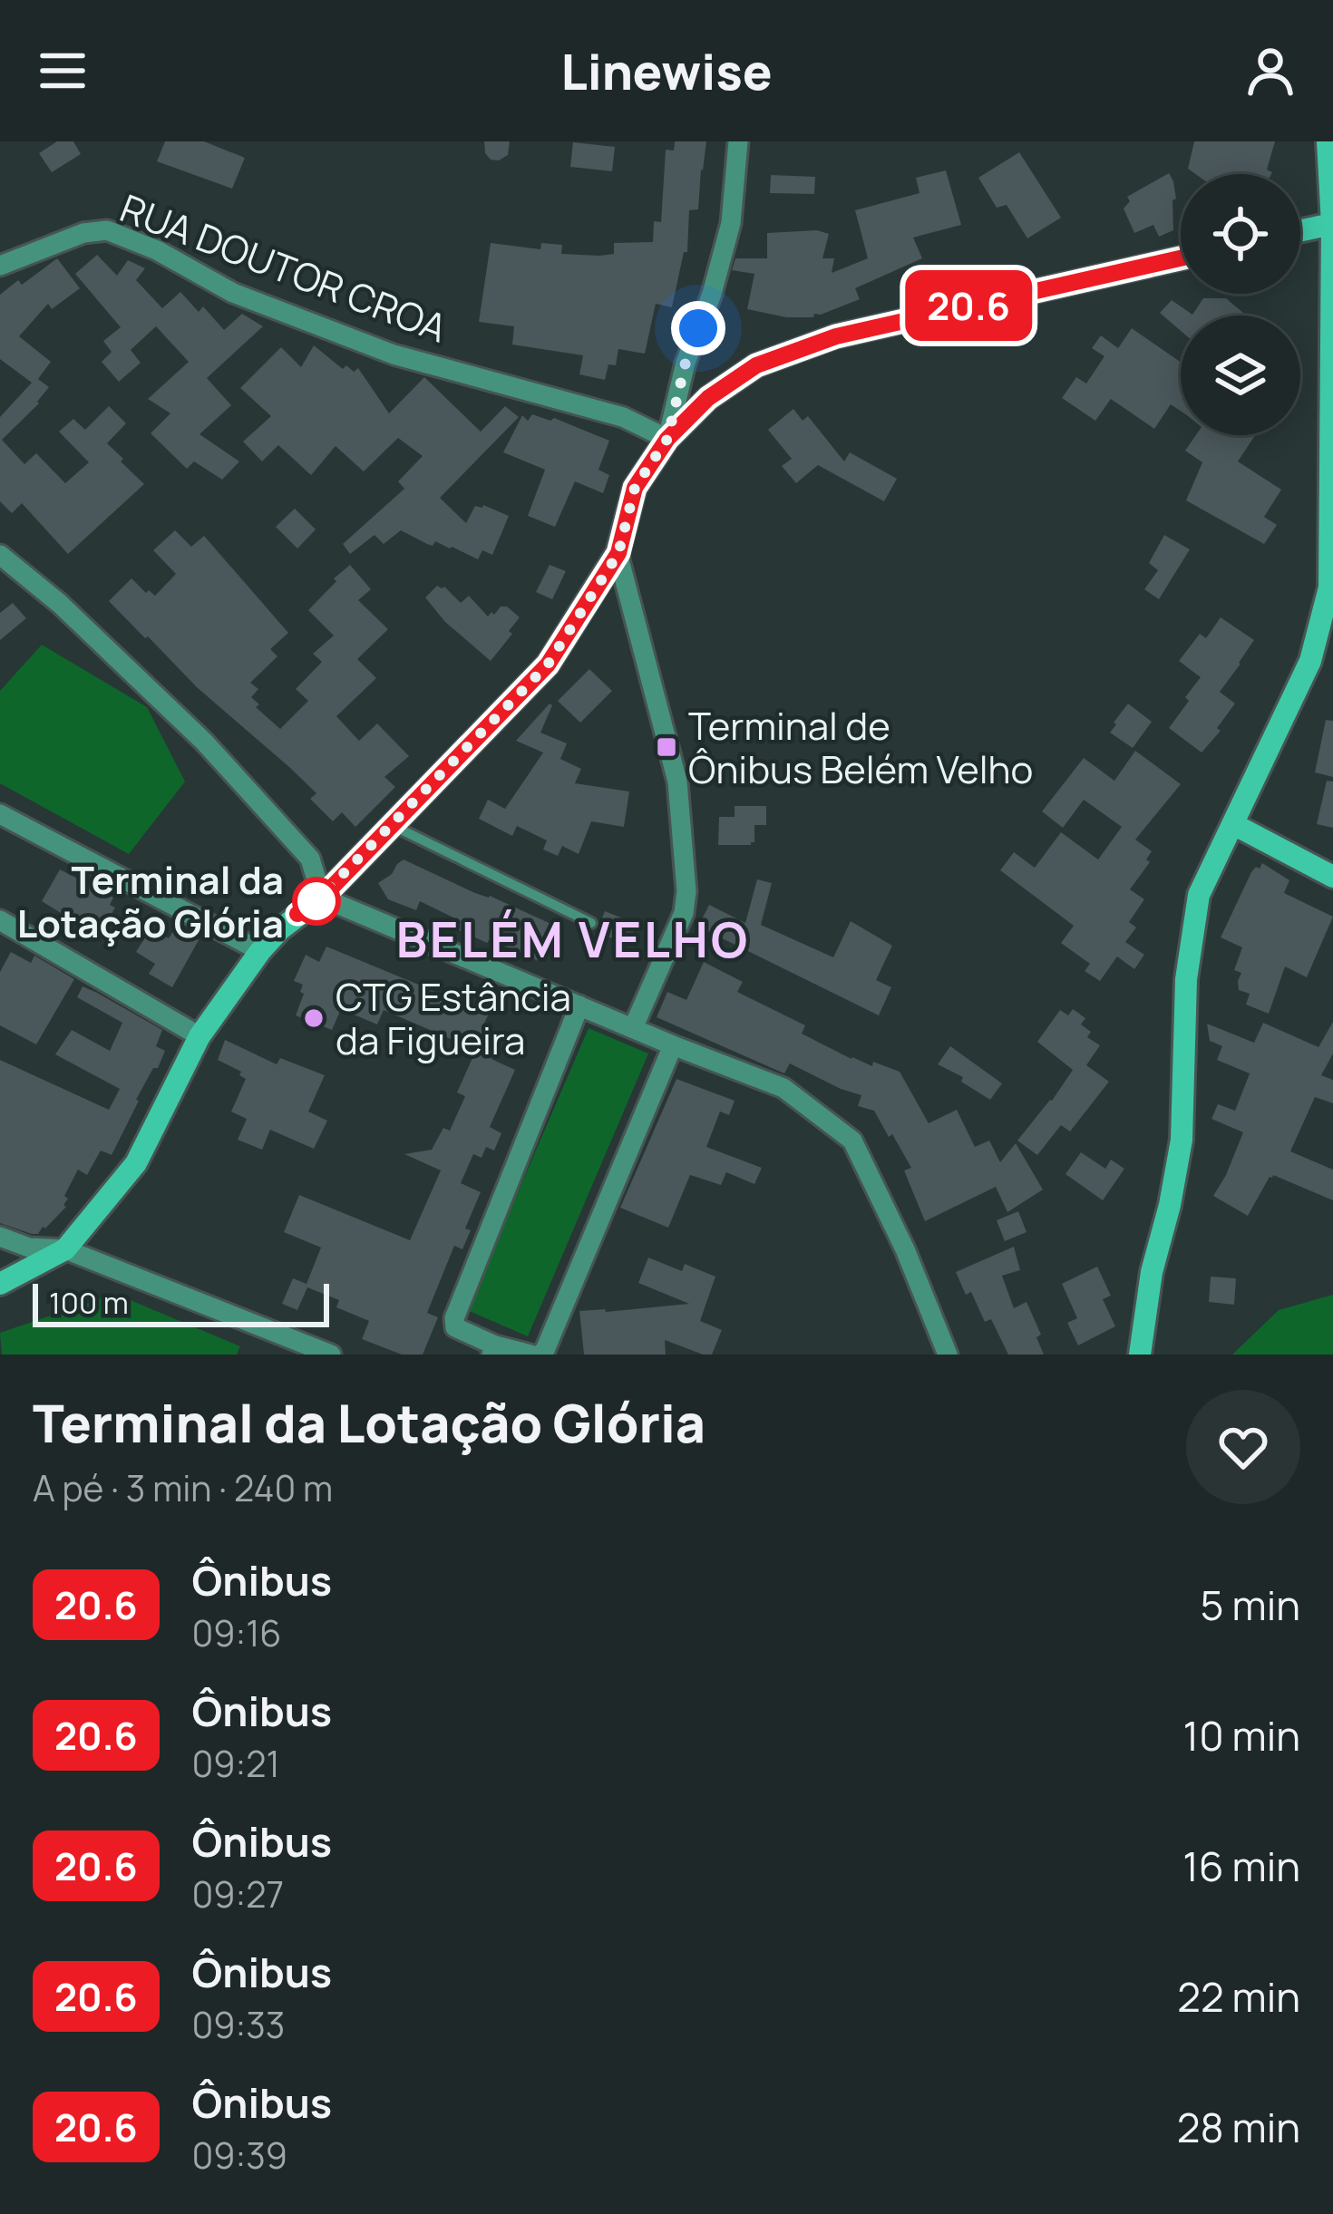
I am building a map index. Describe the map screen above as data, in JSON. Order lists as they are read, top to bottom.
{
  "streets": {
    "street": ["RUA DOUTOR CROA"]
  },
  "districts": ["BELÉM VELHO"],
  "places": {
    "transit": ["Terminal de Ônibus Belém Velho"],
    "other": ["Terminal da Lotação Glória", "CTG Estância da Figueira"]
  },
  "lines": ["bus line 20.6"],
  "scale_bar": "100 m",
  "page": {
    "header": "Linewise",
    "on_map": "20.6",
    "scale": "100 m",
    "heading": ["Terminal da Lotação Glória", "A pé · 3 min · 240 m"],
    "list": [
      {
        "mark": "20.6",
        "name": "Ônibus",
        "note": "09:16",
        "value": "5 min"
      },
      {
        "mark": "20.6",
        "name": "Ônibus",
        "note": "09:21",
        "value": "10 min"
      },
      {
        "mark": "20.6",
        "name": "Ônibus",
        "note": "09:27",
        "value": "16 min"
      },
      {
        "mark": "20.6",
        "name": "Ônibus",
        "note": "09:33",
        "value": "22 min"
      },
      {
        "mark": "20.6",
        "name": "Ônibus",
        "note": "09:39",
        "value": "28 min"
      }
    ]
  }
}
